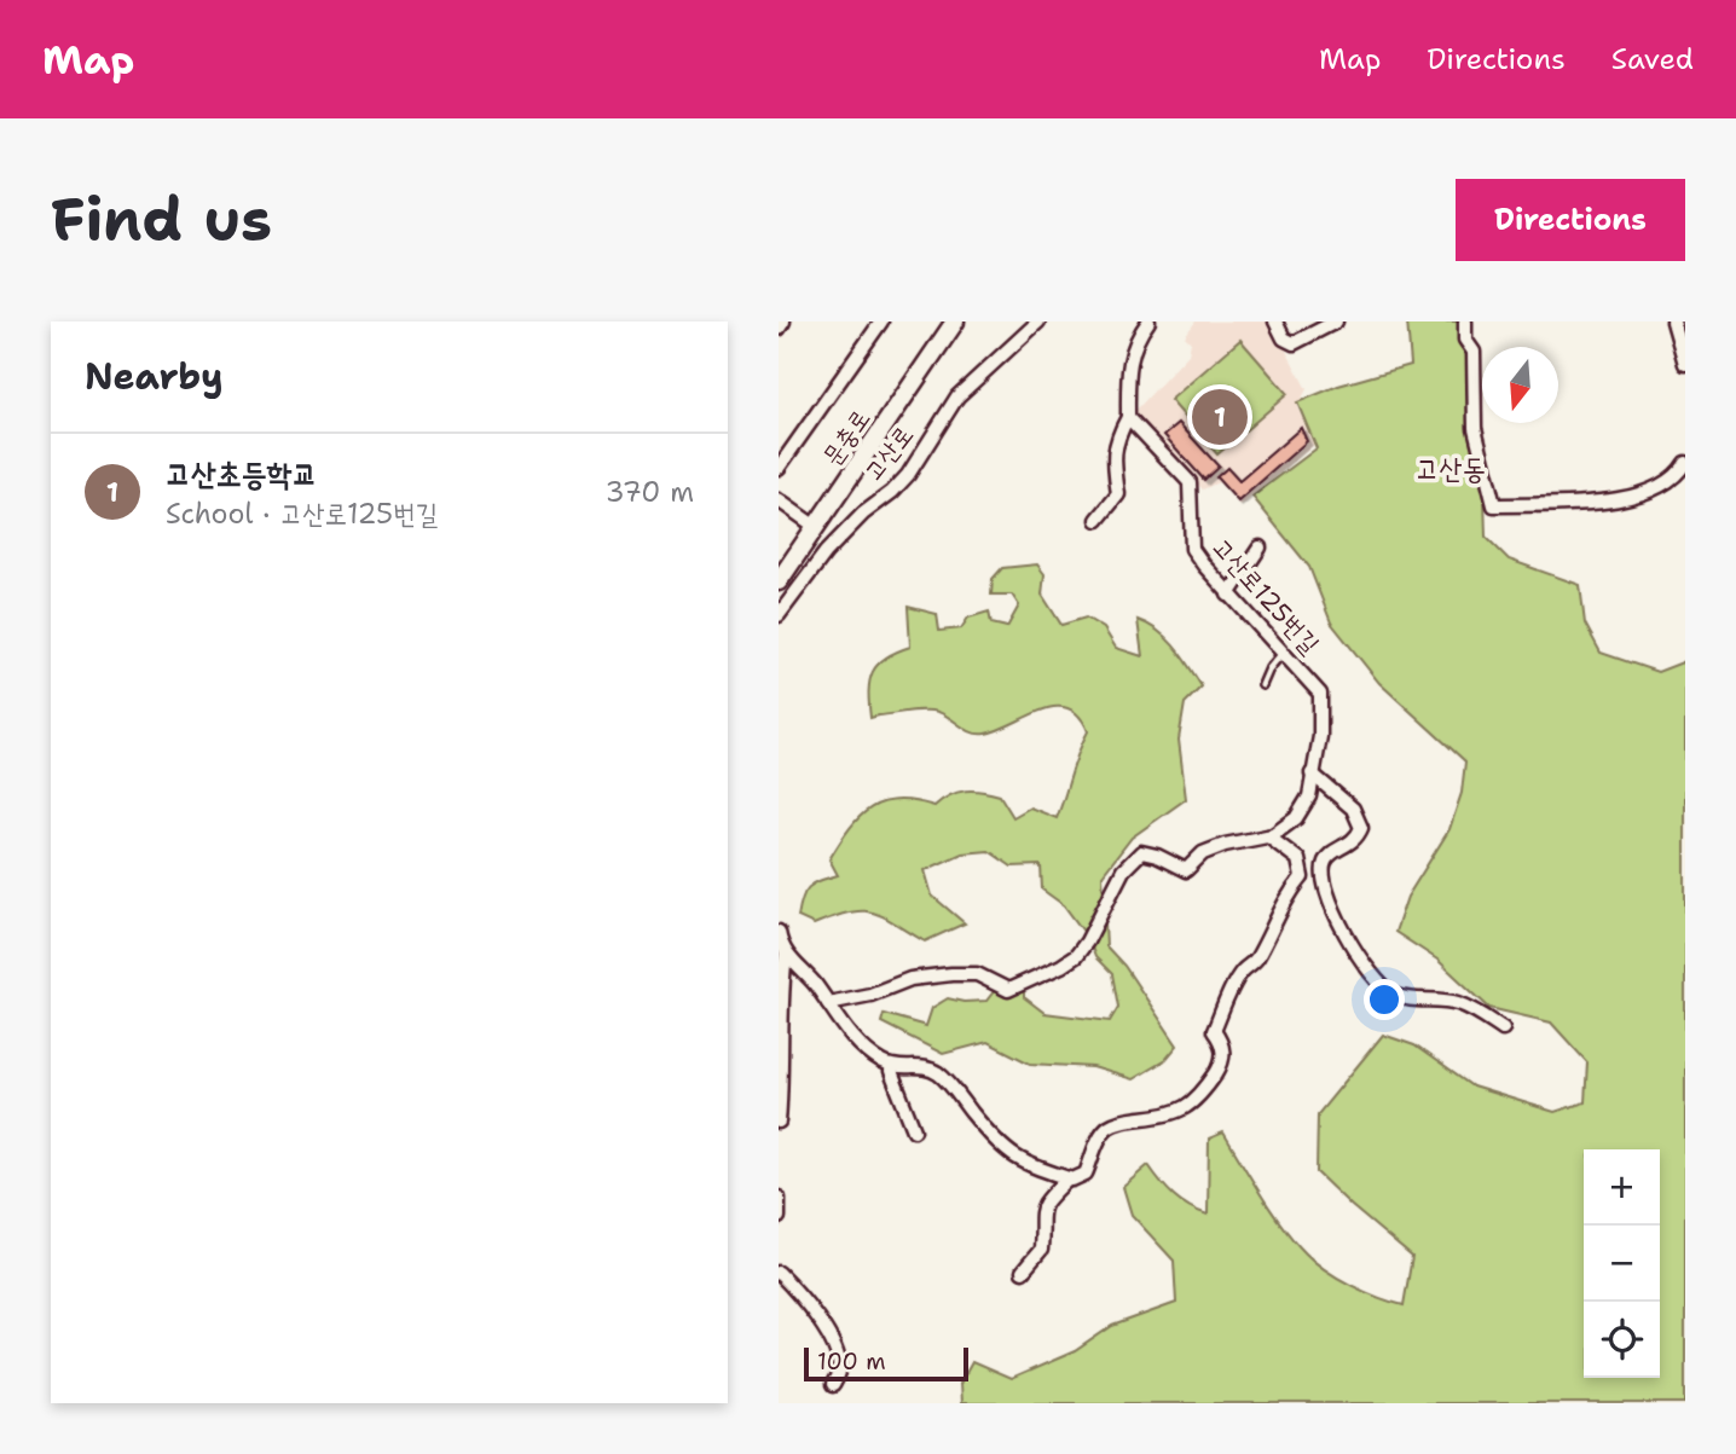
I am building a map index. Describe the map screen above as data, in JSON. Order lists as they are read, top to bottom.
{
  "streets": {
    "street": ["문충로", "고산로", "고산로125번길"]
  },
  "districts": ["고산동"],
  "scale_bar": "100 m",
  "north": "bottom",
  "page": {
    "header": "Map",
    "nav": ["Map", "Directions", "Saved"],
    "buttons": "Directions",
    "title": "Find us",
    "heading": "Nearby",
    "pins": "1",
    "list": [
      {
        "mark": "1",
        "name": "고산초등학교",
        "note": "School · 고산로125번길",
        "value": "370 m"
      }
    ],
    "map_buttons": ["+", "−"],
    "scale": "100 m"
  }
}
